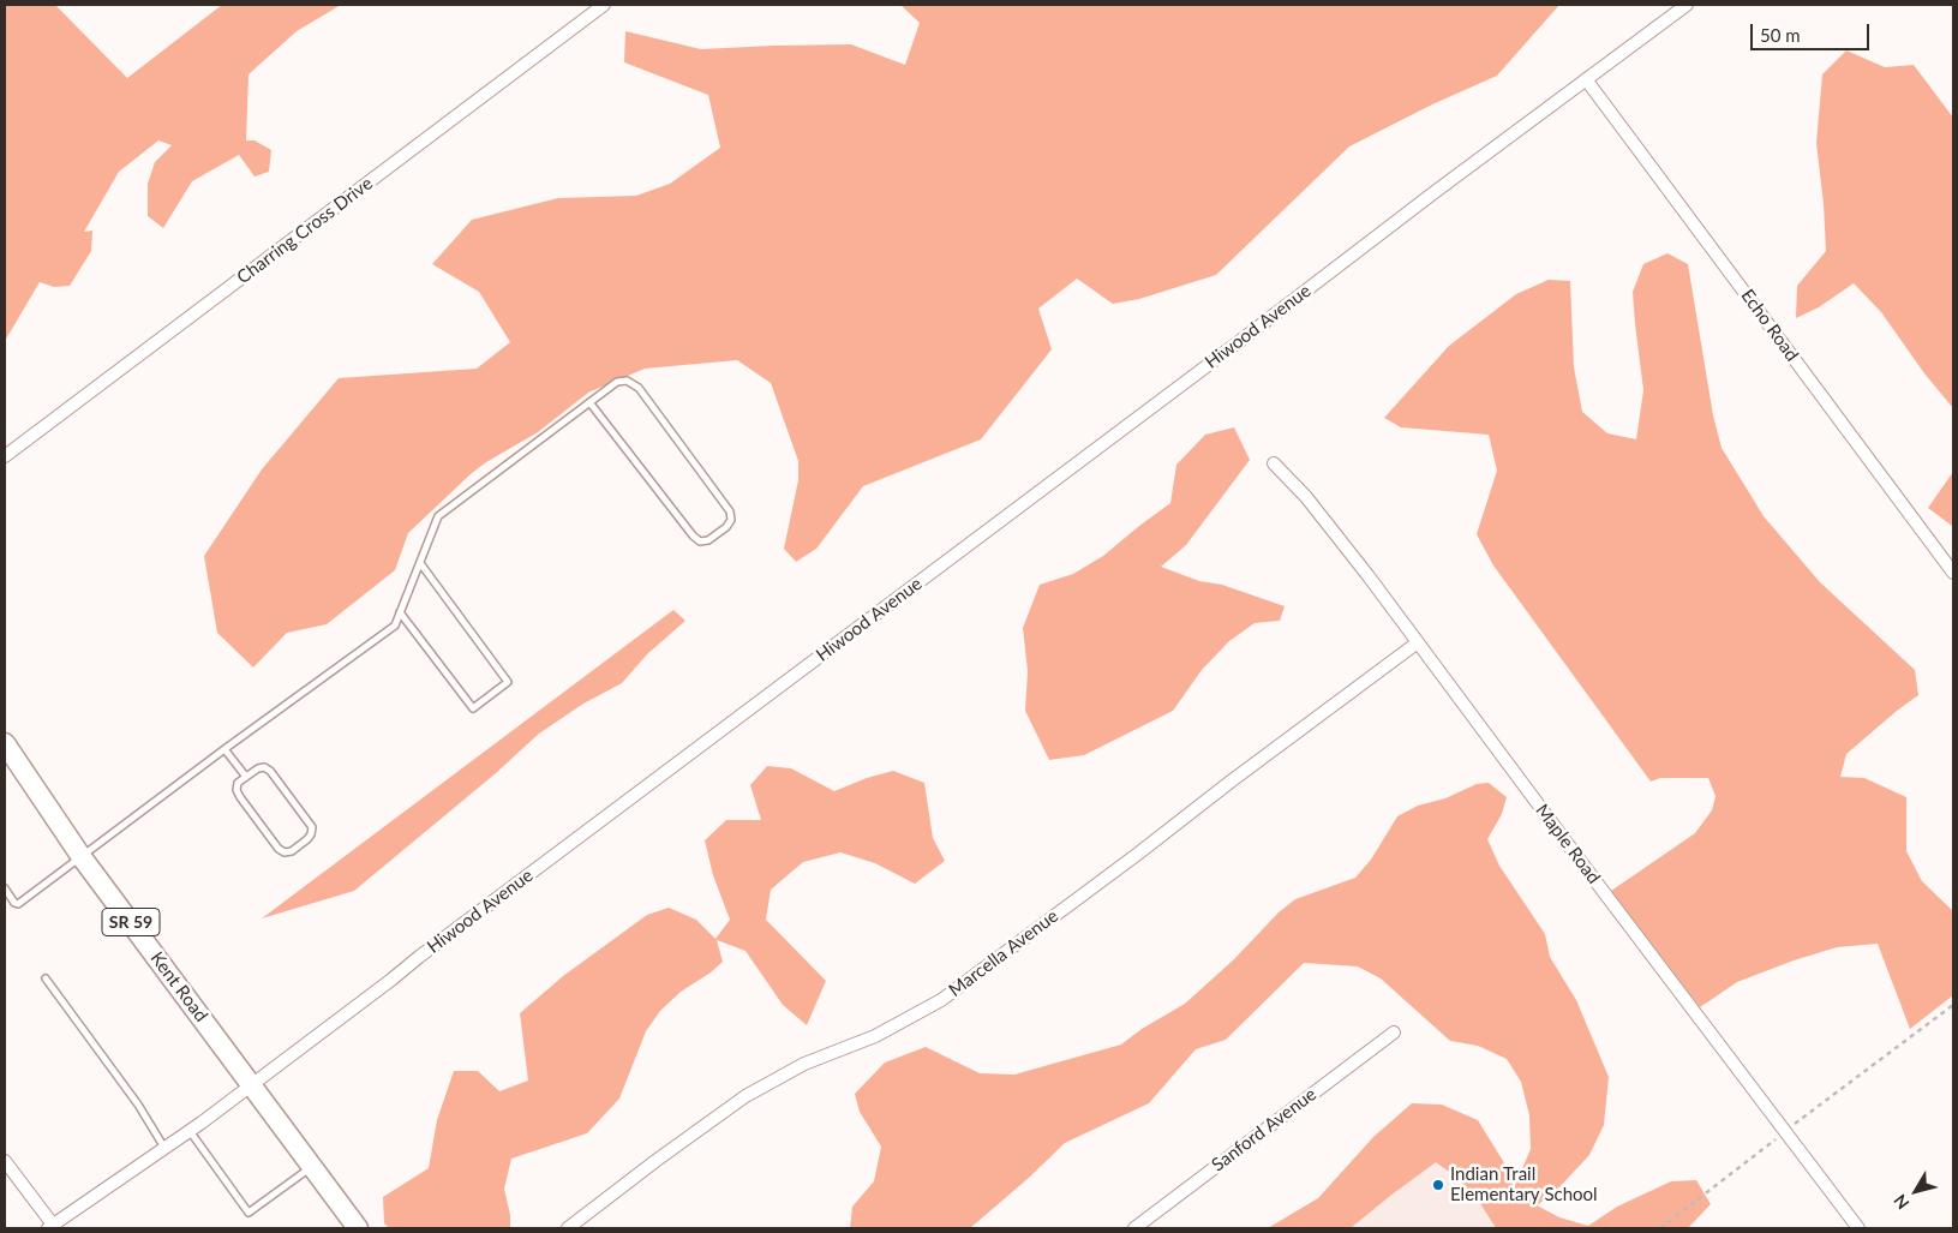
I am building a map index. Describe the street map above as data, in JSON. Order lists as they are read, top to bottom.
{
  "streets": {
    "main road": ["SR 59", "Kent Road"],
    "street": [
      "Charring Cross Drive",
      "Echo Road",
      "Hiwood Avenue",
      "Maple Road",
      "Marcella Avenue",
      "Sanford Avenue"
    ]
  },
  "crossings": [
    ["Echo Road", "Hiwood Avenue"],
    ["Hiwood Avenue", "Kent Road"],
    ["Maple Road", "Marcella Avenue"]
  ],
  "places": ["Indian Trail Elementary School"],
  "scale_bar": "50 m",
  "north": "bottom left"
}
